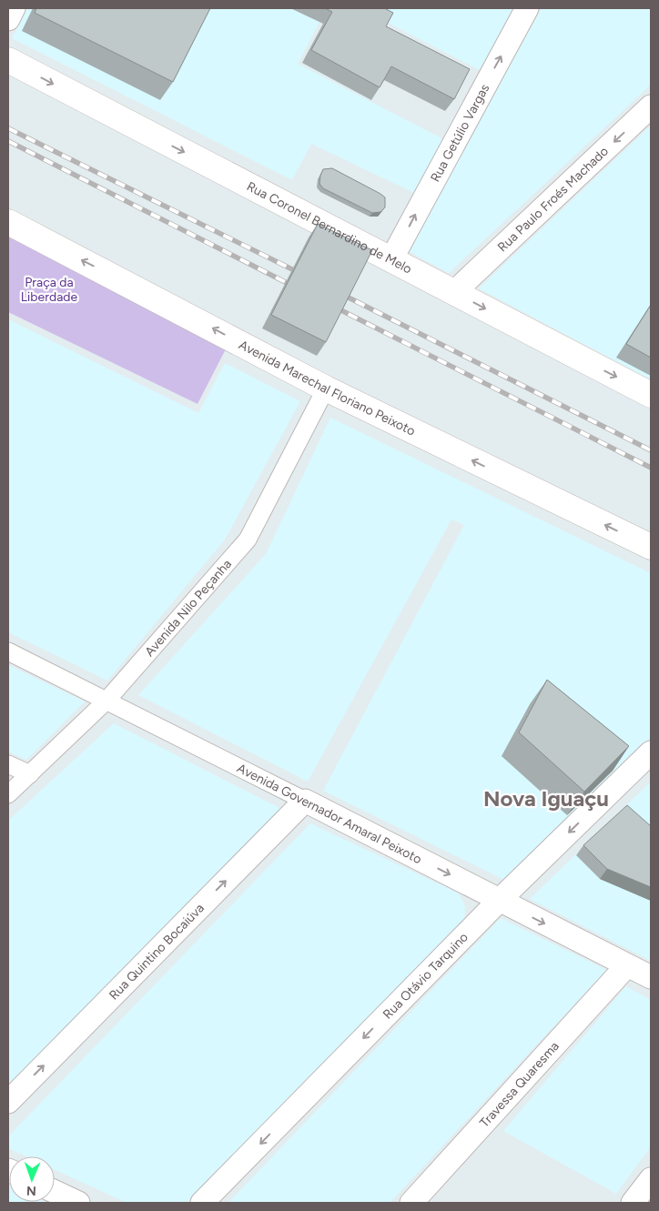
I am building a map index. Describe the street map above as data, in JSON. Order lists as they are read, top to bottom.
{
  "streets": {
    "main road": ["Rua Coronel Bernardino de Melo", "Avenida Marechal Floriano Peixoto"],
    "street": [
      "Rua Getúlio Vargas",
      "Rua Paulo Froés Machado",
      "Avenida Nilo Peçanha",
      "Avenida Governador Amaral Peixoto",
      "Rua Quintino Bocaiúva",
      "Rua Otávio Tarquino",
      "Travessa Quaresma"
    ]
  },
  "crossings": [
    ["Rua Getúlio Vargas", "Rua Coronel Bernardino de Melo"],
    ["Rua Paulo Froés Machado", "Rua Coronel Bernardino de Melo"],
    ["Avenida Marechal Floriano Peixoto", "Avenida Nilo Peçanha"],
    ["Avenida Nilo Peçanha", "Avenida Governador Amaral Peixoto"],
    ["Avenida Governador Amaral Peixoto", "Rua Quintino Bocaiúva"],
    ["Avenida Governador Amaral Peixoto", "Rua Otávio Tarquino"],
    ["Avenida Governador Amaral Peixoto", "Travessa Quaresma"]
  ],
  "one_way": [
    "Rua Getúlio Vargas",
    "Rua Paulo Froés Machado",
    "Rua Coronel Bernardino de Melo",
    "Avenida Marechal Floriano Peixoto",
    "Avenida Governador Amaral Peixoto",
    "Rua Quintino Bocaiúva",
    "Rua Otávio Tarquino"
  ],
  "districts": ["Nova Iguaçu"],
  "parks": ["Praça da Liberdade"],
  "north": "bottom"
}
